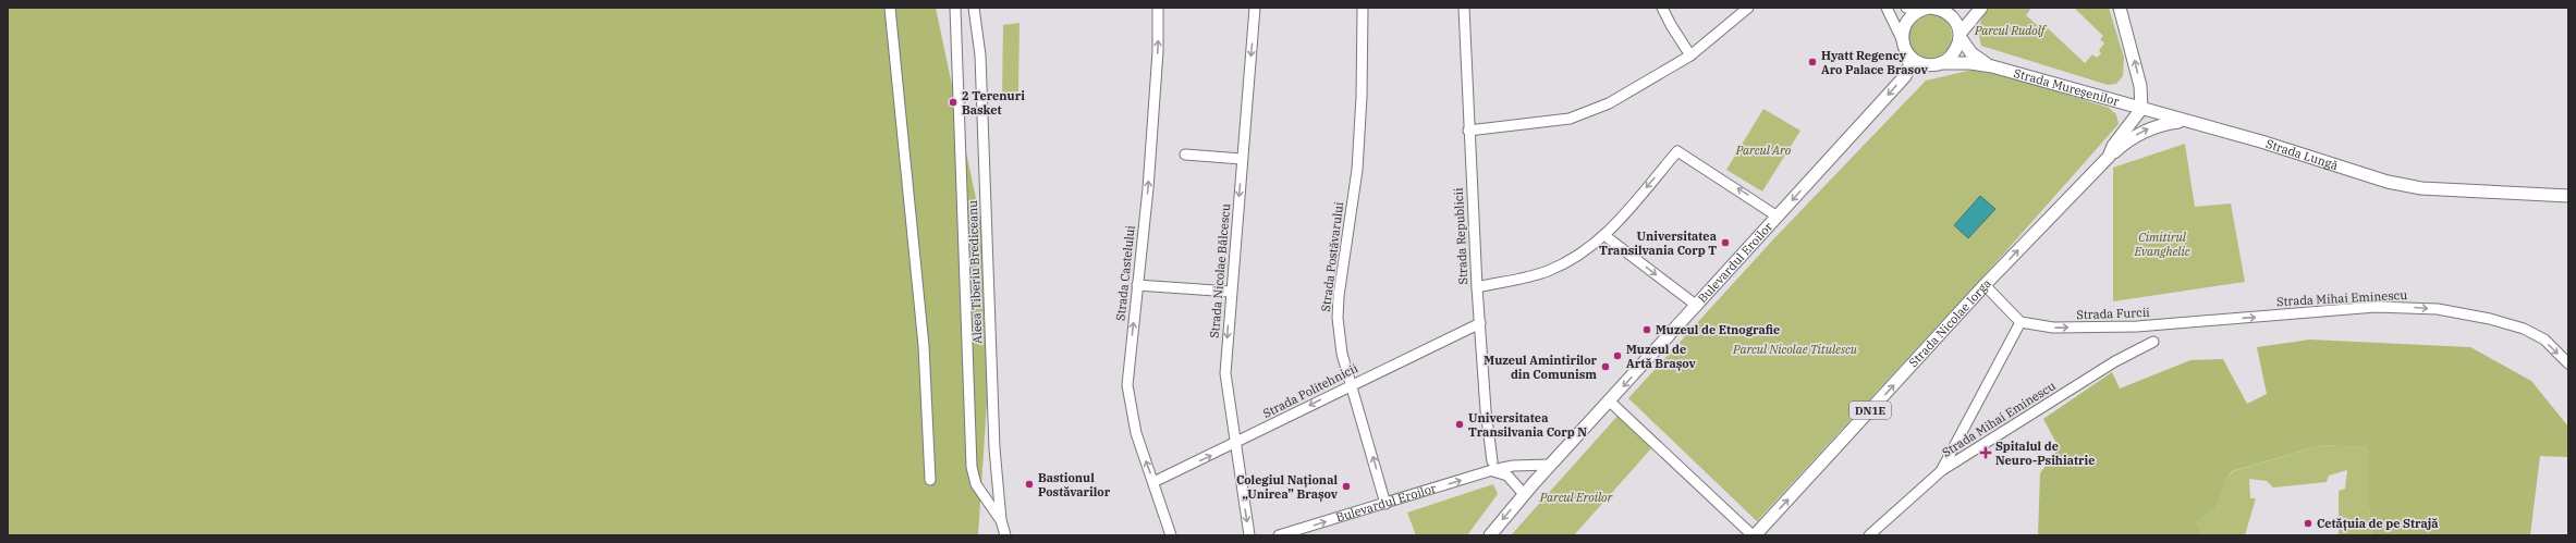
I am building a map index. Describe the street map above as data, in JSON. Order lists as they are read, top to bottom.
{
  "streets": {
    "main road": [
      "Strada Mureșenilor",
      "Strada Lungă",
      "Bulevardul Eroilor",
      "Strada Nicolae Iorga",
      "DN1E"
    ],
    "street": [
      "Strada Republicii",
      "Strada Postăvarului",
      "Strada Nicolae Bălcescu",
      "Aleea Tiberiu Brediceanu",
      "Strada Castelului",
      "Strada Mihai Eminescu",
      "Strada Furcii",
      "Strada Politehnicii"
    ]
  },
  "crossings": [
    ["Strada Mureșenilor", "Strada Lungă"],
    ["Strada Mureșenilor", "Bulevardul Eroilor"],
    ["Strada Mureșenilor", "Strada Nicolae Iorga"],
    ["Strada Lungă", "Strada Nicolae Iorga"],
    ["Strada Republicii", "Bulevardul Eroilor"],
    ["Strada Republicii", "Strada Politehnicii"],
    ["Strada Postăvarului", "Bulevardul Eroilor"],
    ["Strada Postăvarului", "Strada Politehnicii"],
    ["Strada Nicolae Bălcescu", "Strada Politehnicii"],
    ["Strada Castelului", "Strada Politehnicii"],
    ["Strada Mihai Eminescu", "Strada Furcii"]
  ],
  "one_way": [
    "Strada Nicolae Bălcescu",
    "Strada Castelului",
    "Strada Mihai Eminescu",
    "Strada Furcii",
    "Strada Nicolae Iorga"
  ],
  "parks": [
    "Parcul Rudolf",
    "Parcul Aro",
    "Cimitirul Evanghelic",
    "Parcul Nicolae Titulescu",
    "Parcul Eroilor"
  ],
  "places": {
    "other": [
      "Hyatt Regency Aro Palace Brasov",
      "2 Terenuri Basket",
      "Universitatea Transilvania Corp T",
      "Muzeul de Etnografie",
      "Muzeul de Artă Brașov",
      "Muzeul Amintirilor din Comunism",
      "Universitatea Transilvania Corp N",
      "Bastionul Postăvarilor",
      "Colegiul Național „Unirea” Brașov",
      "Cetățuia de pe Strajă"
    ],
    "health": ["Spitalul de Neuro-Psihiatrie"]
  }
}
